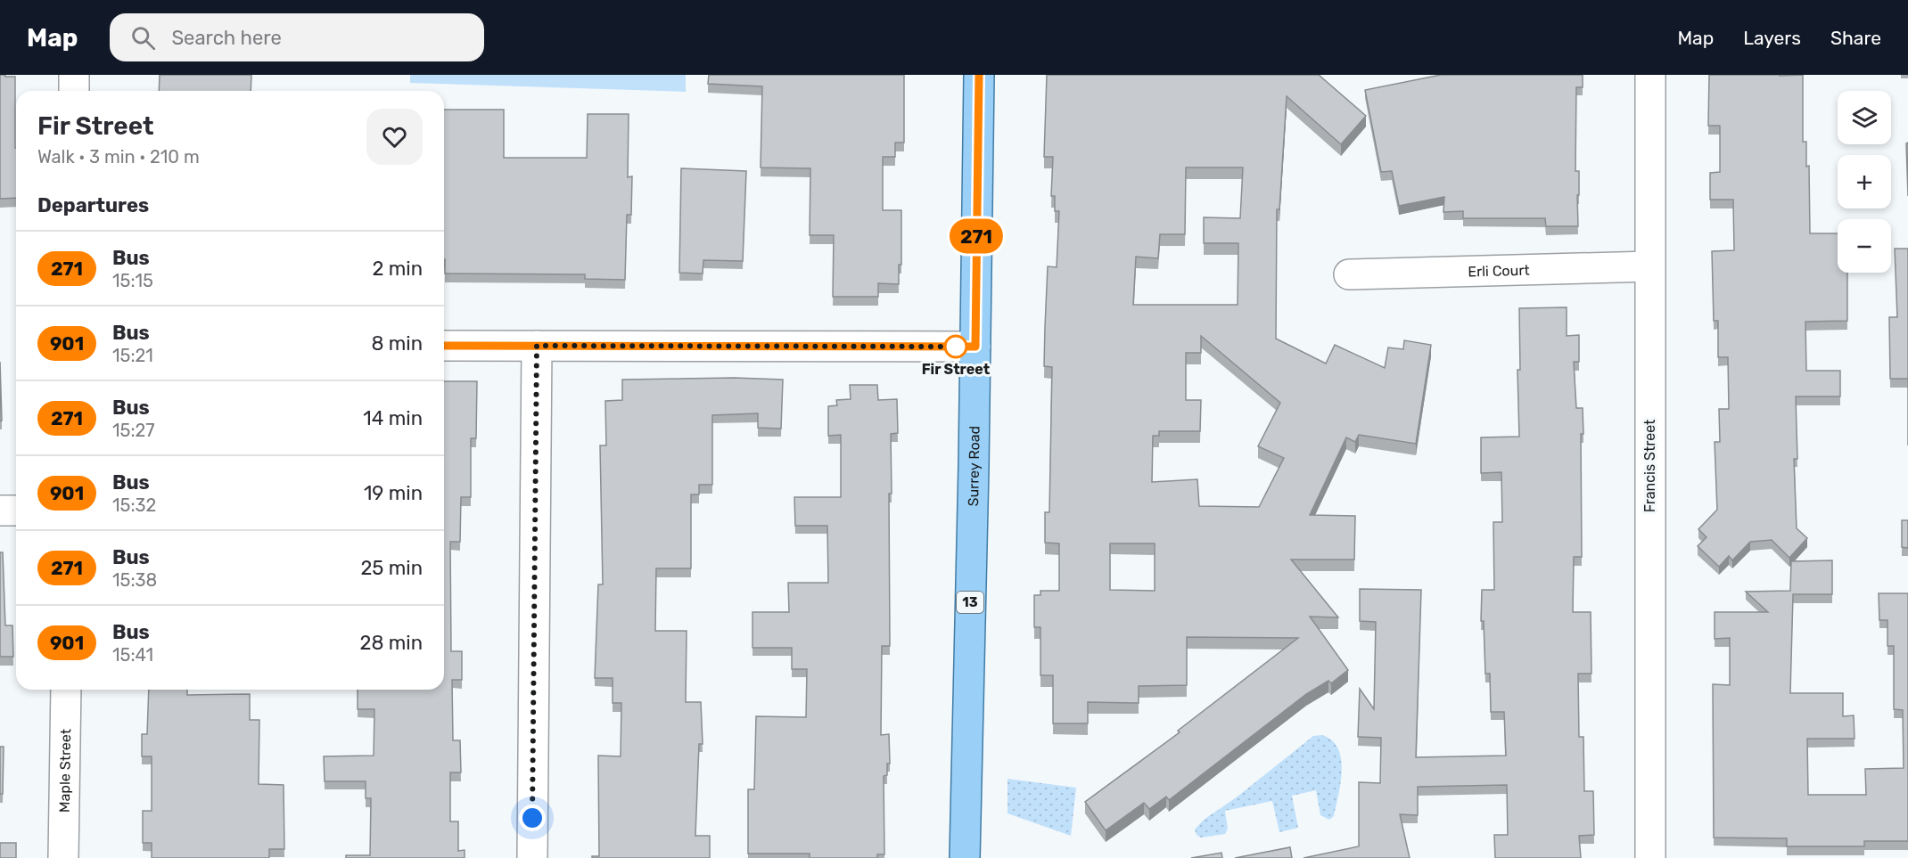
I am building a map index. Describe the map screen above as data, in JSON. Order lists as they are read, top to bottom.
{
  "streets": {
    "main road": ["Surrey Road", "13"],
    "street": ["Erli Court", "Francis Street", "Maple Street"]
  },
  "crossings": [
    ["Erli Court", "Francis Street"]
  ],
  "places": ["Fir Street"],
  "lines": ["bus line 271"],
  "page": {
    "header": "Map",
    "search": "Search here",
    "nav": ["Map", "Layers", "Share"],
    "on_map": "271",
    "map_buttons": ["+", "−"],
    "heading": [
      ["Fir Street", "Walk · 3 min · 210 m"],
      "Departures"
    ],
    "list": [
      {
        "mark": "271",
        "name": "Bus",
        "note": "15:15",
        "value": "2 min"
      },
      {
        "mark": "901",
        "name": "Bus",
        "note": "15:21",
        "value": "8 min"
      },
      {
        "mark": "271",
        "name": "Bus",
        "note": "15:27",
        "value": "14 min"
      },
      {
        "mark": "901",
        "name": "Bus",
        "note": "15:32",
        "value": "19 min"
      },
      {
        "mark": "271",
        "name": "Bus",
        "note": "15:38",
        "value": "25 min"
      },
      {
        "mark": "901",
        "name": "Bus",
        "note": "15:41",
        "value": "28 min"
      }
    ]
  }
}
